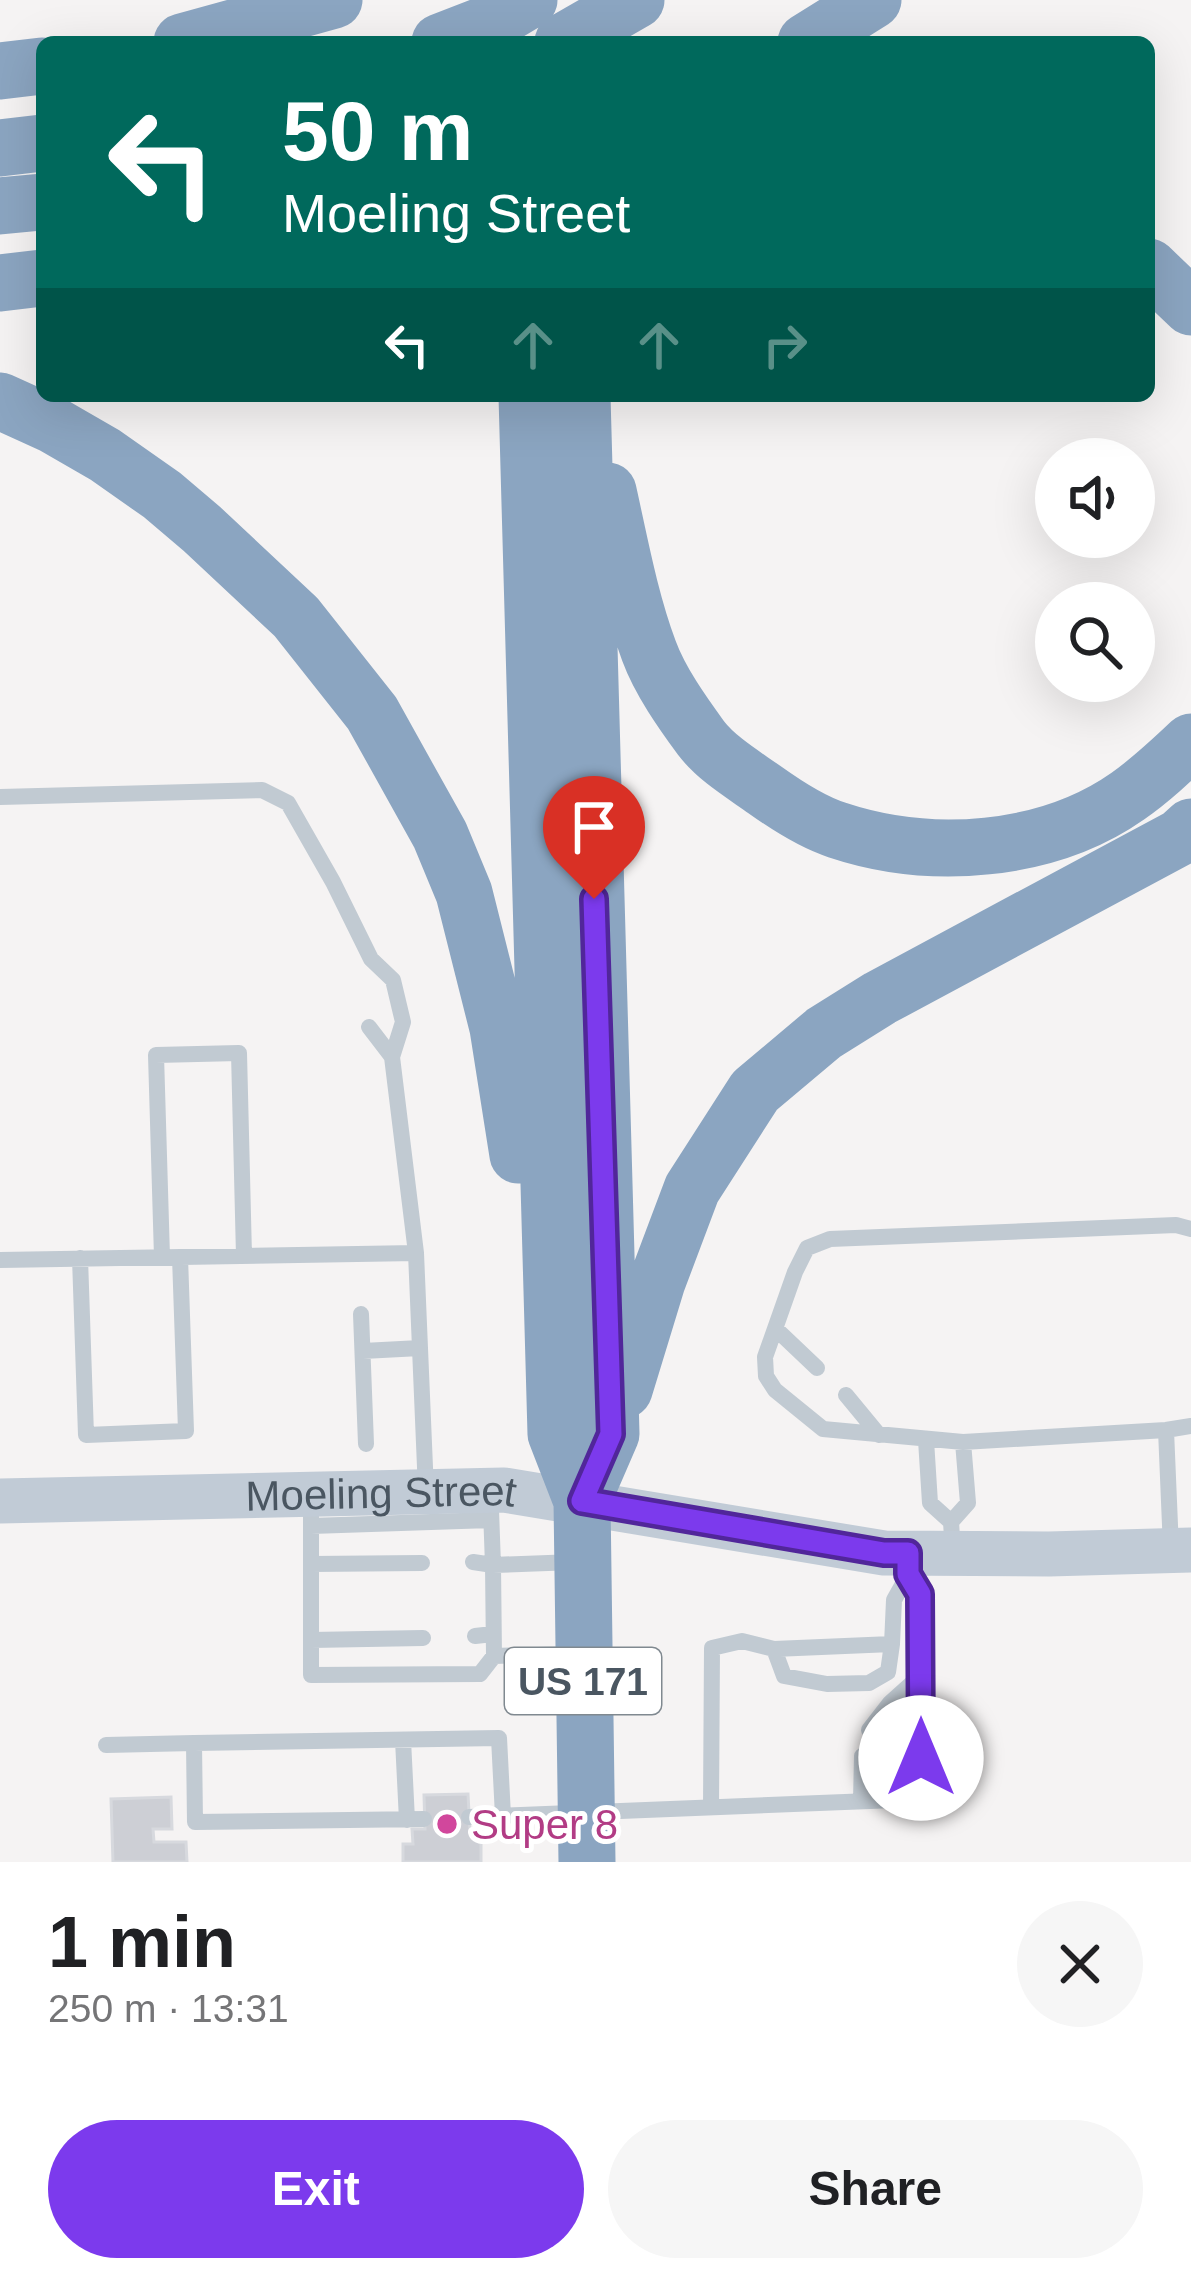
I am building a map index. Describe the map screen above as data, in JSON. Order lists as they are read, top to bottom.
{
  "streets": {
    "highway": ["US 171"],
    "street": ["Moeling Street"]
  },
  "crossings": [
    ["Moeling Street", "US 171"]
  ],
  "places": ["Super 8"],
  "page": {
    "turn": ["50 m", "Moeling Street"],
    "heading": ["1 min", "250 m · 13:31"],
    "buttons": ["Exit", "Share"]
  }
}
